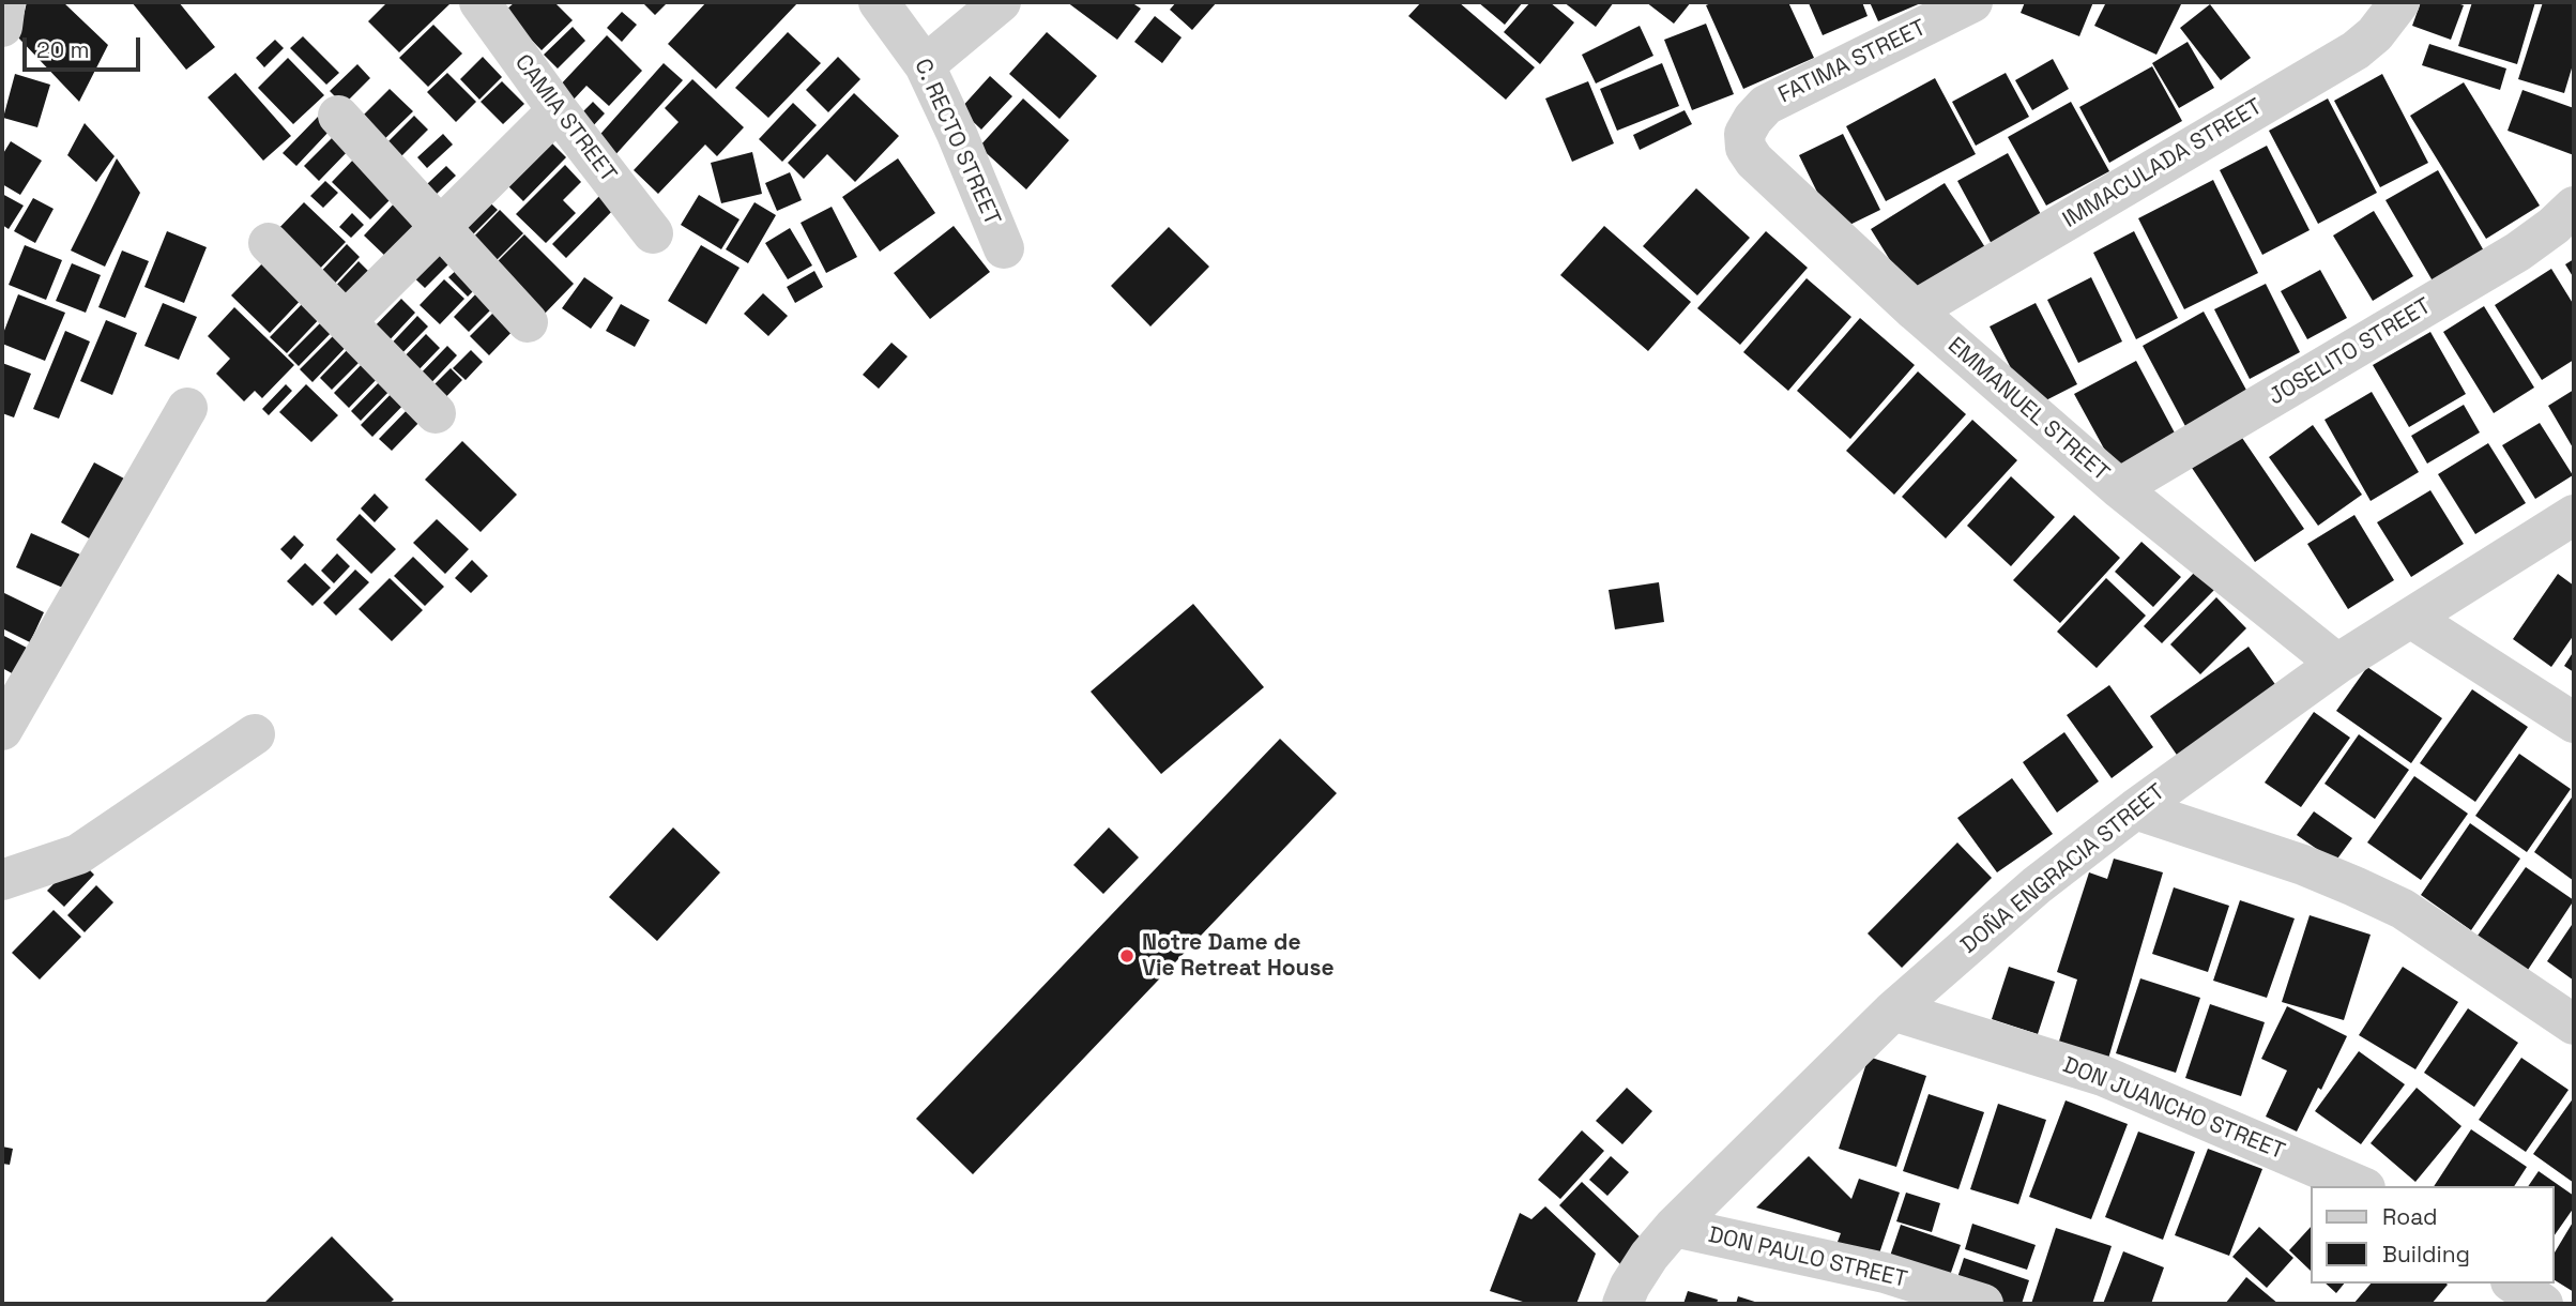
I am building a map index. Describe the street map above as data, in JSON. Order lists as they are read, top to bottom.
{
  "streets": {
    "street": [
      "FATIMA STREET",
      "CAMIA STREET",
      "C. RECTO STREET",
      "IMMACULADA STREET",
      "JOSELITO STREET",
      "EMMANUEL STREET",
      "DOÑA ENGRACIA STREET",
      "DON JUANCHO STREET",
      "DON PAULO STREET"
    ]
  },
  "crossings": [
    ["FATIMA STREET", "EMMANUEL STREET"],
    ["IMMACULADA STREET", "EMMANUEL STREET"],
    ["JOSELITO STREET", "EMMANUEL STREET"],
    ["EMMANUEL STREET", "DOÑA ENGRACIA STREET"],
    ["DOÑA ENGRACIA STREET", "DON JUANCHO STREET"],
    ["DOÑA ENGRACIA STREET", "DON PAULO STREET"]
  ],
  "places": ["Notre Dame de Vie Retreat House"],
  "legend": ["Road", "Building"],
  "scale_bar": "20 m"
}
